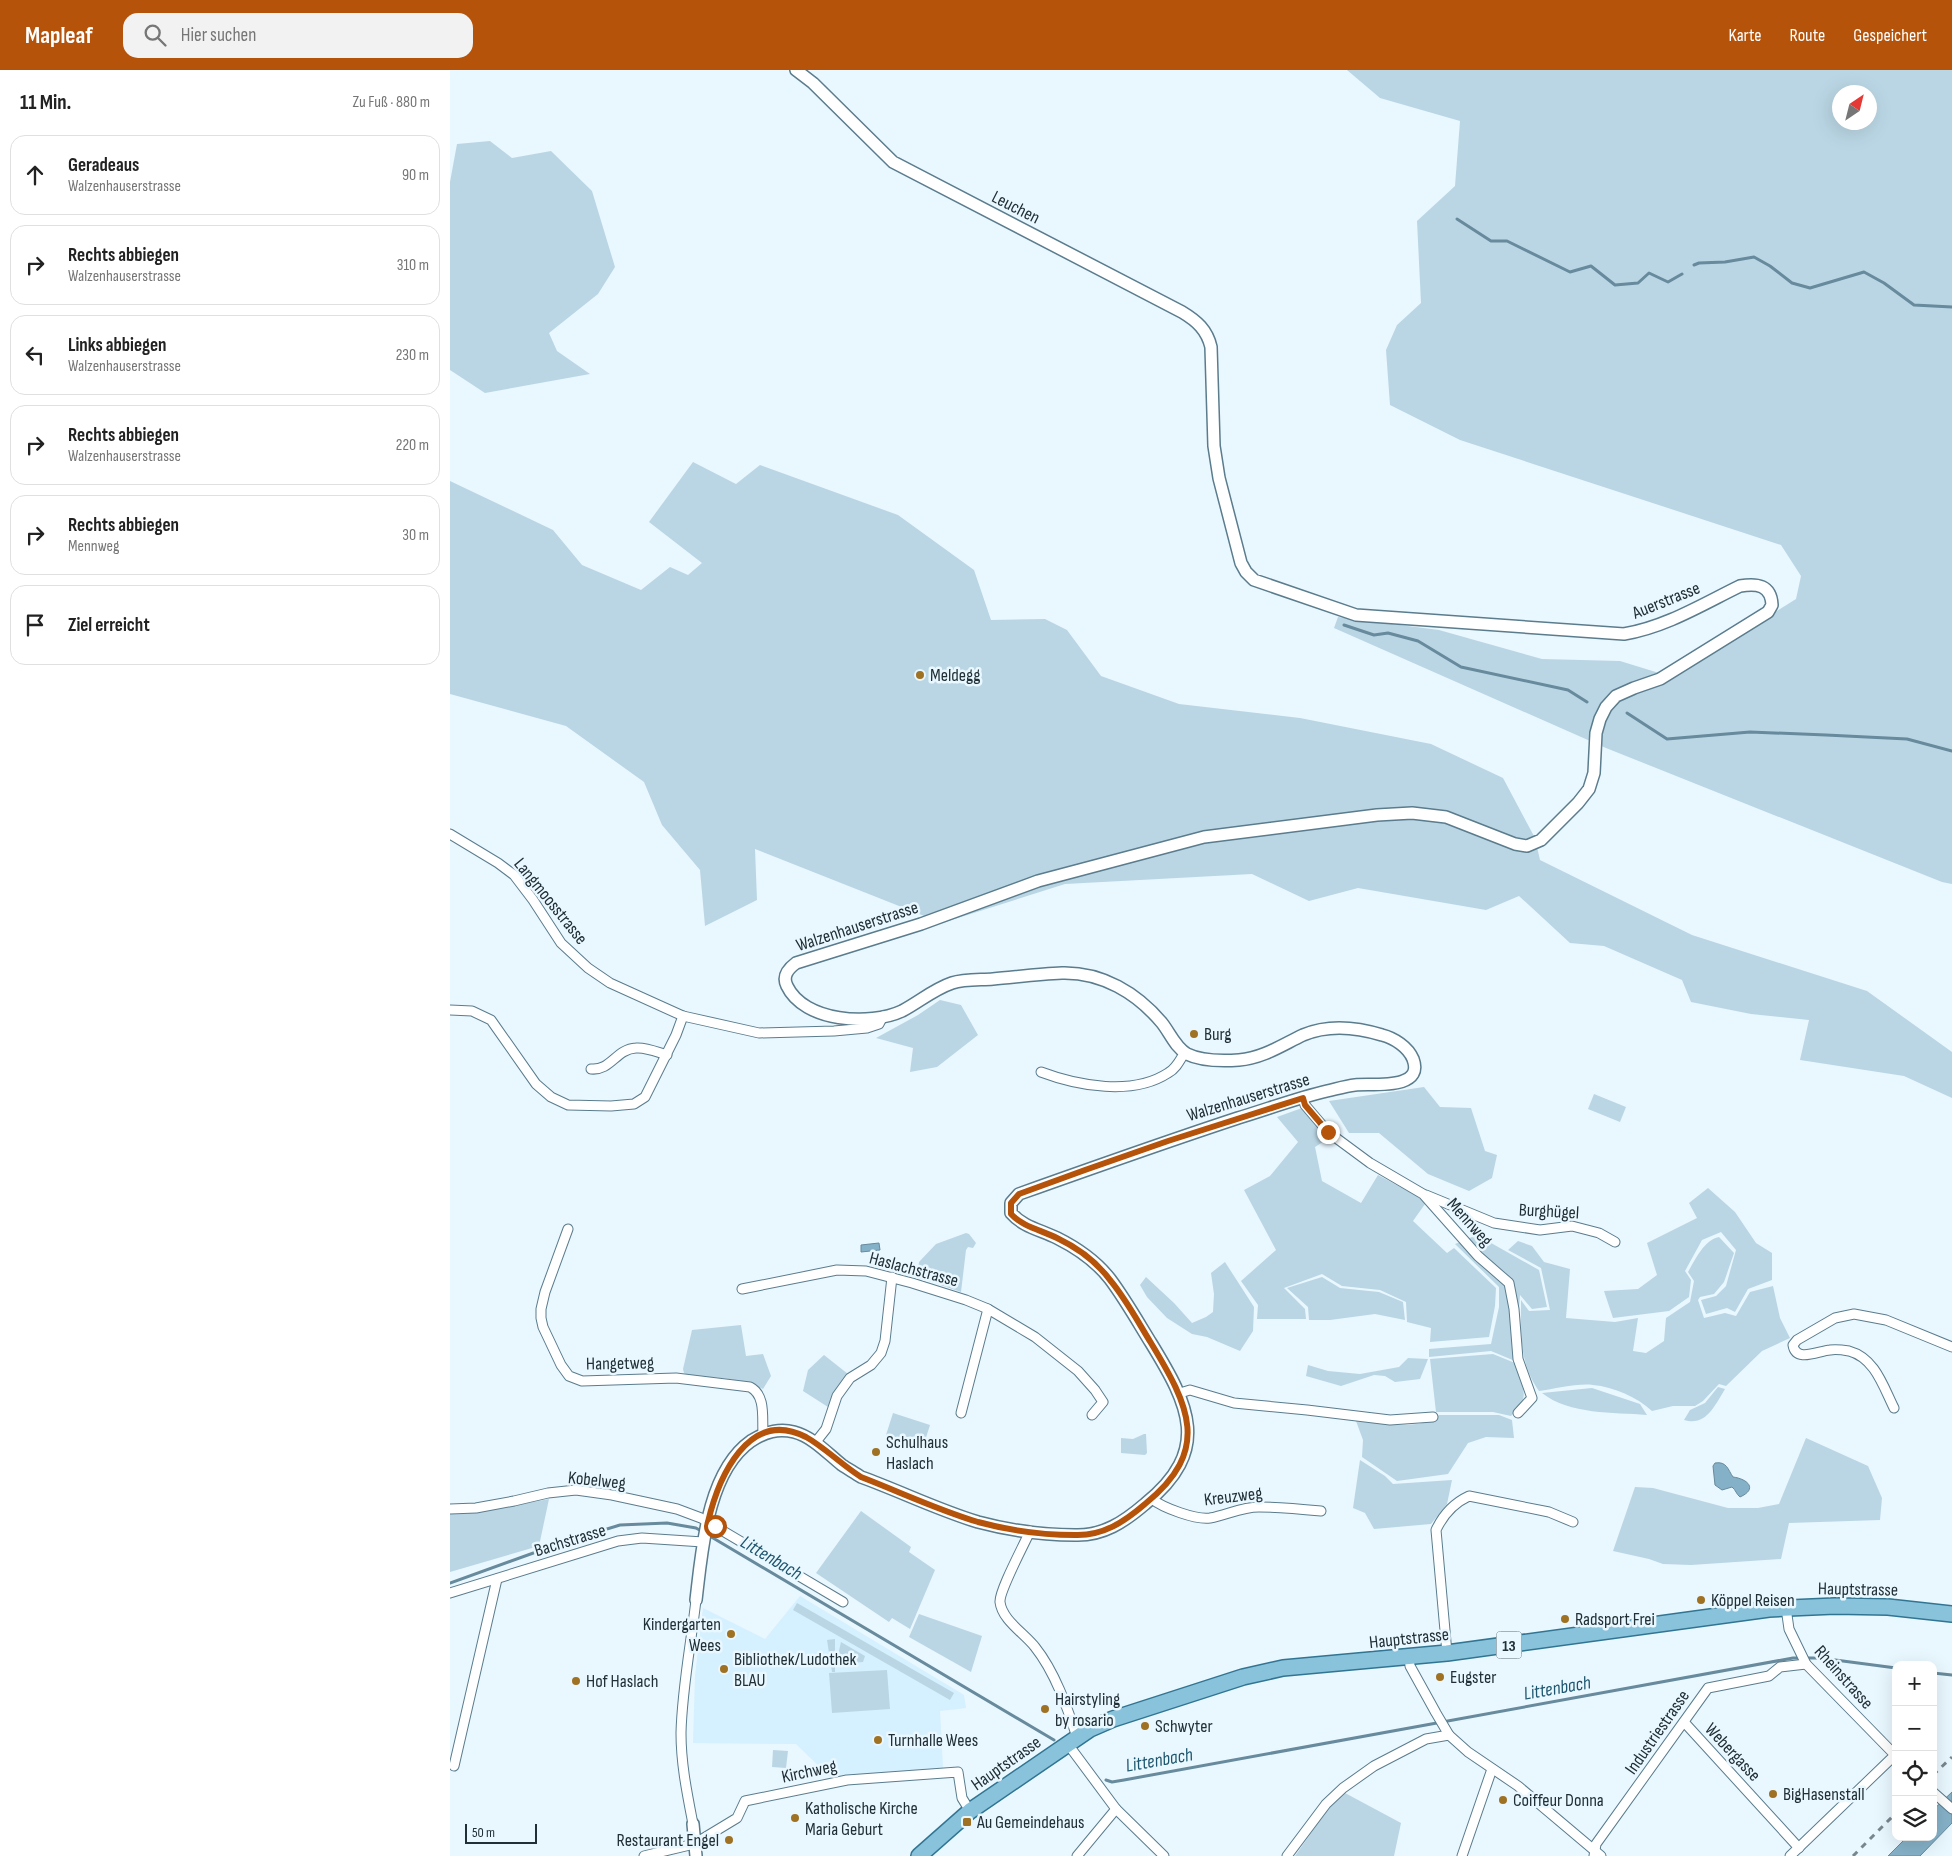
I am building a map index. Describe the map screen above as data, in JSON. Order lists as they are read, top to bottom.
{
  "streets": {
    "main road": ["Hauptstrasse", "13"],
    "street": [
      "Leuchen",
      "Auerstrasse",
      "Langmoosstrasse",
      "Walzenhauserstrasse",
      "Burghügel",
      "Mennweg",
      "Haslachstrasse",
      "Hangetweg",
      "Kobelweg",
      "Kreuzweg",
      "Bachstrasse",
      "Rheinstrasse",
      "Industriestrasse",
      "Webergasse",
      "Kirchweg"
    ]
  },
  "crossings": [
    ["Leuchen", "Auerstrasse"],
    ["Auerstrasse", "Walzenhauserstrasse"],
    ["Langmoosstrasse", "Walzenhauserstrasse"],
    ["Walzenhauserstrasse", "Mennweg"],
    ["Walzenhauserstrasse", "Hangetweg"],
    ["Walzenhauserstrasse", "Kreuzweg"],
    ["Burghügel", "Mennweg"],
    ["Kobelweg", "Bachstrasse"],
    ["Hauptstrasse", "Rheinstrasse"],
    ["Hauptstrasse", "Kirchweg"],
    ["Rheinstrasse", "Industriestrasse"],
    ["Industriestrasse", "Webergasse"]
  ],
  "water": ["Littenbach"],
  "places": {
    "other": [
      "Meldegg",
      "Burg",
      "Schulhaus Haslach",
      "Köppel Reisen",
      "Radsport Frei",
      "Kindergarten Wees",
      "Bibliothek/Ludothek BLAU",
      "Eugster",
      "Hof Haslach",
      "Hairstyling by rosario",
      "Schwyter",
      "Turnhalle Wees",
      "BigHasenstall",
      "Coiffeur Donna",
      "Katholische Kirche Maria Geburt",
      "Restaurant Engel"
    ],
    "transit": ["Au Gemeindehaus"]
  },
  "scale_bar": "50 m",
  "north": "top right",
  "page": {
    "header": "Mapleaf",
    "search": "Hier suchen",
    "nav": ["Karte", "Route", "Gespeichert"],
    "heading": ["11 Min.", "Zu Fuß · 880 m"],
    "list": [
      ["Geradeaus", "Walzenhauserstrasse", "90 m"],
      ["Rechts abbiegen", "Walzenhauserstrasse", "310 m"],
      ["Links abbiegen", "Walzenhauserstrasse", "230 m"],
      ["Rechts abbiegen", "Walzenhauserstrasse", "220 m"],
      ["Rechts abbiegen", "Mennweg", "30 m"],
      "Ziel erreicht"
    ],
    "map_buttons": ["+", "−"],
    "scale": "50 m"
  }
}
